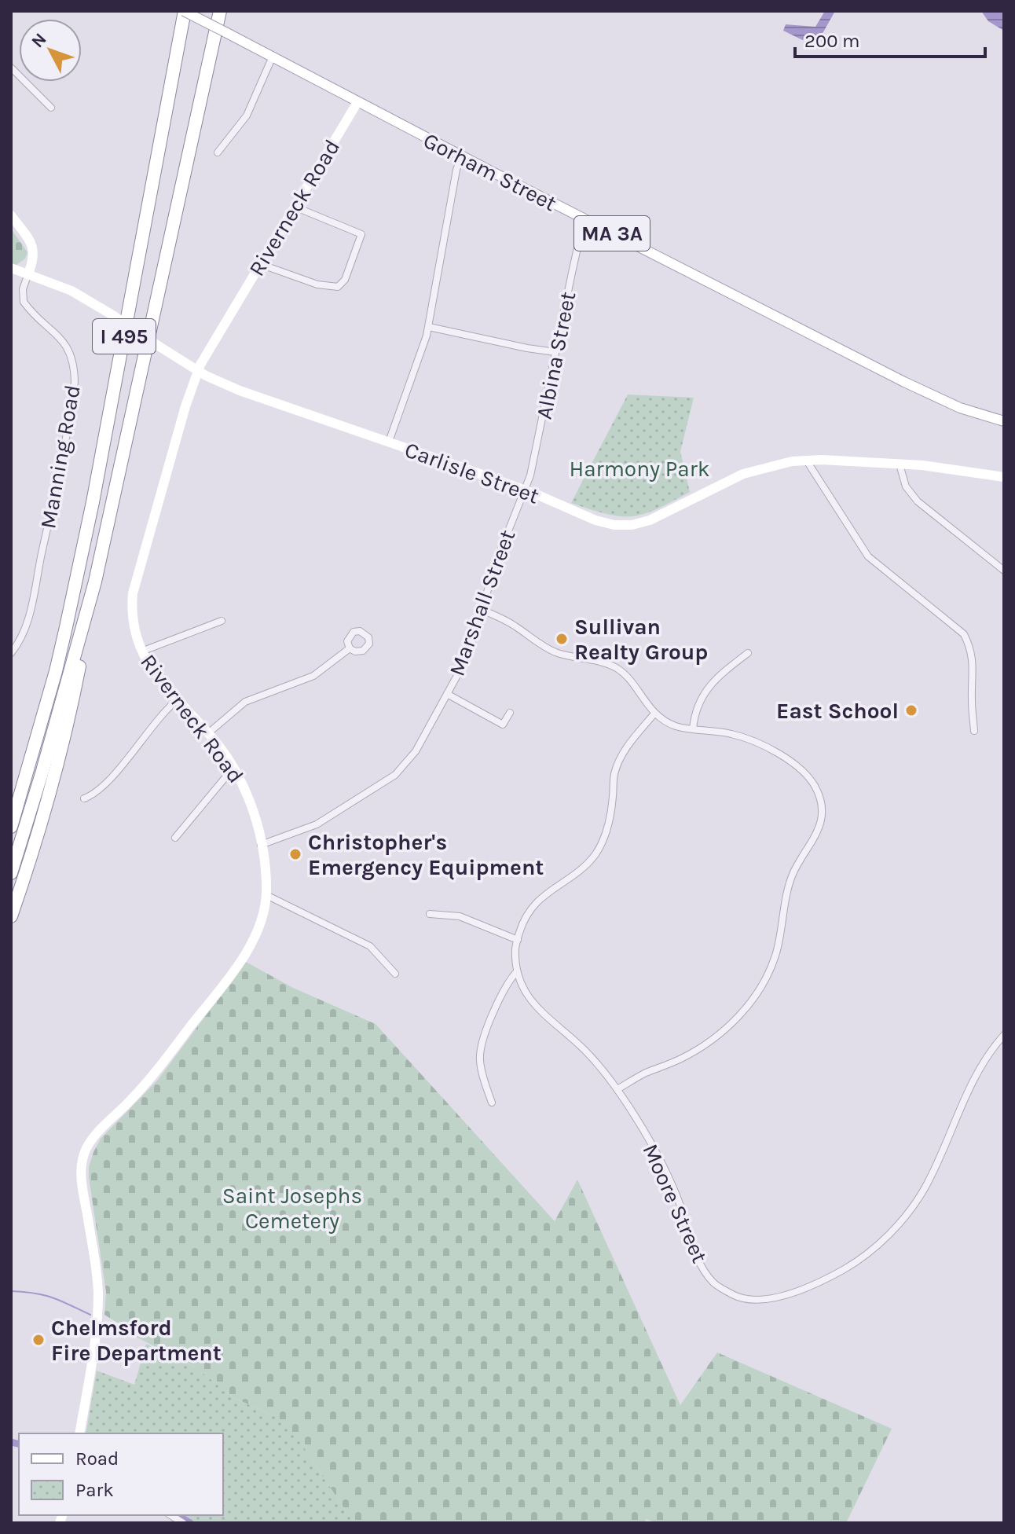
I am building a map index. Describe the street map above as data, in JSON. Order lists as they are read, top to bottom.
{
  "streets": {
    "highway": ["I 495"],
    "main road": [
      "Gorham Street",
      "Riverneck Road",
      "MA 3A",
      "Carlisle Street"
    ],
    "street": [
      "Albina Street",
      "Manning Road",
      "Marshall Street",
      "Moore Street"
    ]
  },
  "crossings": [
    ["Gorham Street", "Riverneck Road"],
    ["Gorham Street", "I 495"],
    ["Gorham Street", "Albina Street"],
    ["Riverneck Road", "Carlisle Street"],
    ["Riverneck Road", "Marshall Street"],
    ["Albina Street", "Carlisle Street"],
    ["Albina Street", "Marshall Street"],
    ["Manning Road", "Carlisle Street"],
    ["Carlisle Street", "Marshall Street"]
  ],
  "parks": ["Harmony Park", "Saint Josephs Cemetery"],
  "places": [
    "Sullivan Realty Group",
    "East School",
    "Christopher's Emergency Equipment",
    "Chelmsford Fire Department"
  ],
  "legend": ["Road", "Park"],
  "scale_bar": "200 m",
  "north": "top left"
}
